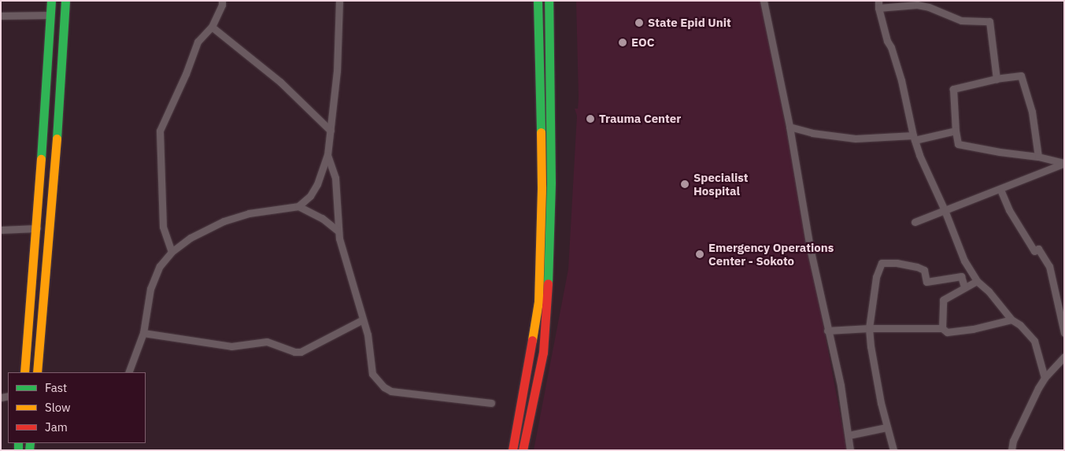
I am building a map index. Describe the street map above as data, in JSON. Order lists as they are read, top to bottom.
{
  "places": [
    "State Epid Unit",
    "EOC",
    "Trauma Center",
    "Specialist Hospital",
    "Emergency Operations Center - Sokoto"
  ],
  "legend": ["Fast", "Slow", "Jam"]
}
